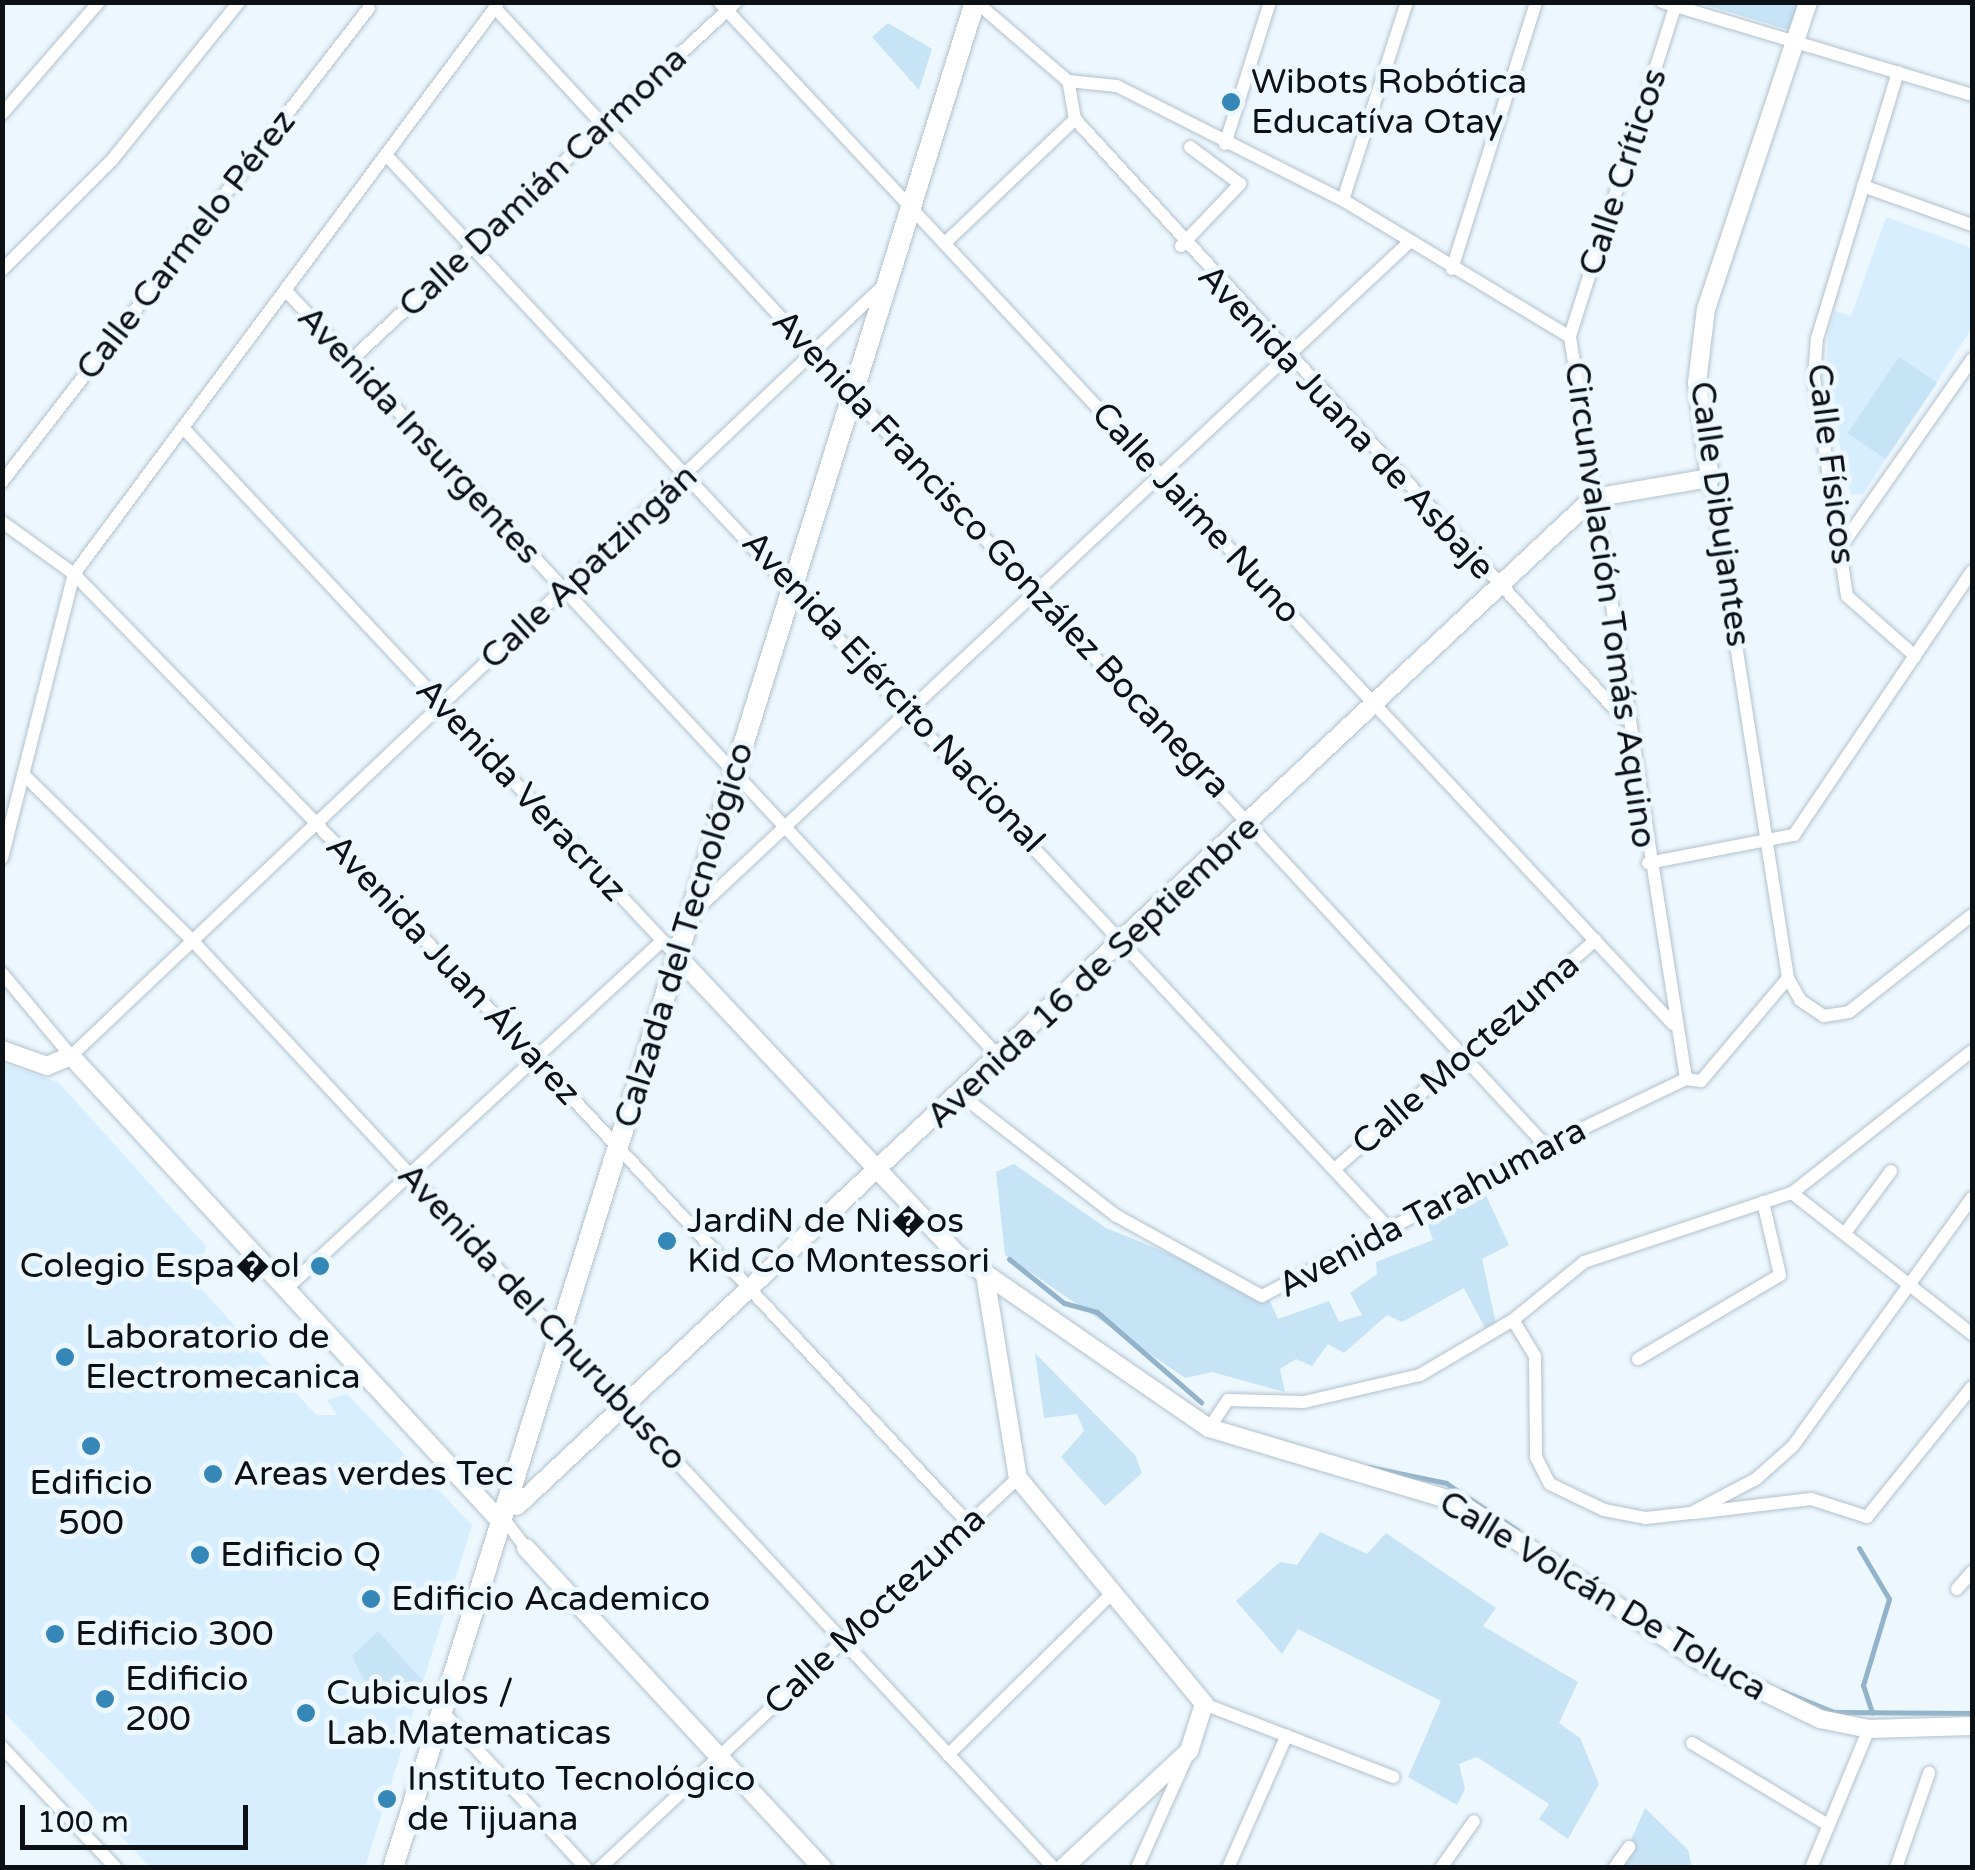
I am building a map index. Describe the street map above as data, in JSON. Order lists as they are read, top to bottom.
{
  "streets": {
    "main road": ["Calzada del Tecnológico"],
    "street": [
      "Calle Críticos",
      "Calle Damián Carmona",
      "Calle Carmelo Pérez",
      "Avenida Juana de Asbaje",
      "Avenida Insurgentes",
      "Calle Físicos",
      "Calle Jaime Nuno",
      "Calle Dibujantes",
      "Avenida Francisco González Bocanegra",
      "Calle Apatzingán",
      "Circunvalación Tomás Aquino",
      "Avenida Ejército Nacional",
      "Avenida Veracruz",
      "Avenida Juan Álvarez",
      "Avenida 16 de Septiembre",
      "Calle Moctezuma",
      "Avenida Tarahumara",
      "Avenida del Churubusco",
      "Calle Volcán De Toluca"
    ]
  },
  "crossings": [
    ["Calle Críticos", "Circunvalación Tomás Aquino"],
    ["Calle Damián Carmona", "Avenida Insurgentes"],
    ["Calle Damián Carmona", "Calle Jaime Nuno"],
    ["Calle Damián Carmona", "Avenida Francisco González Bocanegra"],
    ["Calle Damián Carmona", "Avenida Ejército Nacional"],
    ["Avenida Juana de Asbaje", "Circunvalación Tomás Aquino"],
    ["Avenida Juana de Asbaje", "Avenida 16 de Septiembre"],
    ["Avenida Insurgentes", "Calle Apatzingán"],
    ["Avenida Insurgentes", "Calzada del Tecnológico"],
    ["Avenida Insurgentes", "Avenida 16 de Septiembre"],
    ["Calle Jaime Nuno", "Circunvalación Tomás Aquino"],
    ["Calle Jaime Nuno", "Calzada del Tecnológico"],
    ["Calle Jaime Nuno", "Avenida 16 de Septiembre"],
    ["Calle Jaime Nuno", "Calle Moctezuma"],
    ["Calle Dibujantes", "Avenida Tarahumara"],
    ["Avenida Francisco González Bocanegra", "Calle Apatzingán"],
    ["Avenida Francisco González Bocanegra", "Calzada del Tecnológico"],
    ["Avenida Francisco González Bocanegra", "Avenida 16 de Septiembre"],
    ["Avenida Francisco González Bocanegra", "Calle Moctezuma"],
    ["Avenida Francisco González Bocanegra", "Avenida Tarahumara"],
    ["Calle Apatzingán", "Avenida Ejército Nacional"],
    ["Calle Apatzingán", "Avenida Veracruz"],
    ["Calle Apatzingán", "Calzada del Tecnológico"],
    ["Calle Apatzingán", "Avenida Juan Álvarez"],
    ["Calle Apatzingán", "Avenida del Churubusco"],
    ["Circunvalación Tomás Aquino", "Avenida 16 de Septiembre"],
    ["Circunvalación Tomás Aquino", "Avenida Tarahumara"],
    ["Avenida Ejército Nacional", "Calzada del Tecnológico"],
    ["Avenida Ejército Nacional", "Avenida 16 de Septiembre"],
    ["Avenida Ejército Nacional", "Calle Moctezuma"],
    ["Avenida Ejército Nacional", "Avenida Tarahumara"],
    ["Avenida Veracruz", "Calzada del Tecnológico"],
    ["Avenida Veracruz", "Avenida 16 de Septiembre"],
    ["Avenida Veracruz", "Calle Volcán De Toluca"],
    ["Calzada del Tecnológico", "Avenida Juan Álvarez"],
    ["Calzada del Tecnológico", "Avenida 16 de Septiembre"],
    ["Calzada del Tecnológico", "Avenida del Churubusco"],
    ["Avenida Juan Álvarez", "Avenida 16 de Septiembre"],
    ["Avenida Juan Álvarez", "Calle Moctezuma"],
    ["Avenida 16 de Septiembre", "Avenida Tarahumara"],
    ["Avenida 16 de Septiembre", "Avenida del Churubusco"],
    ["Calle Moctezuma", "Avenida del Churubusco"]
  ],
  "places": [
    "Wibots Robótica Educatíva Otay",
    "JardiN de Ni�os Kid Co Montessori",
    "Colegio Espa�ol",
    "Laboratorio de Electromecanica",
    "Edificio 500",
    "Areas verdes Tec",
    "Edificio Q",
    "Edificio Academico",
    "Edificio 300",
    "Edificio 200",
    "Cubiculos / Lab.Matematicas",
    "Instituto Tecnológico de Tijuana"
  ],
  "scale_bar": "100 m"
}
